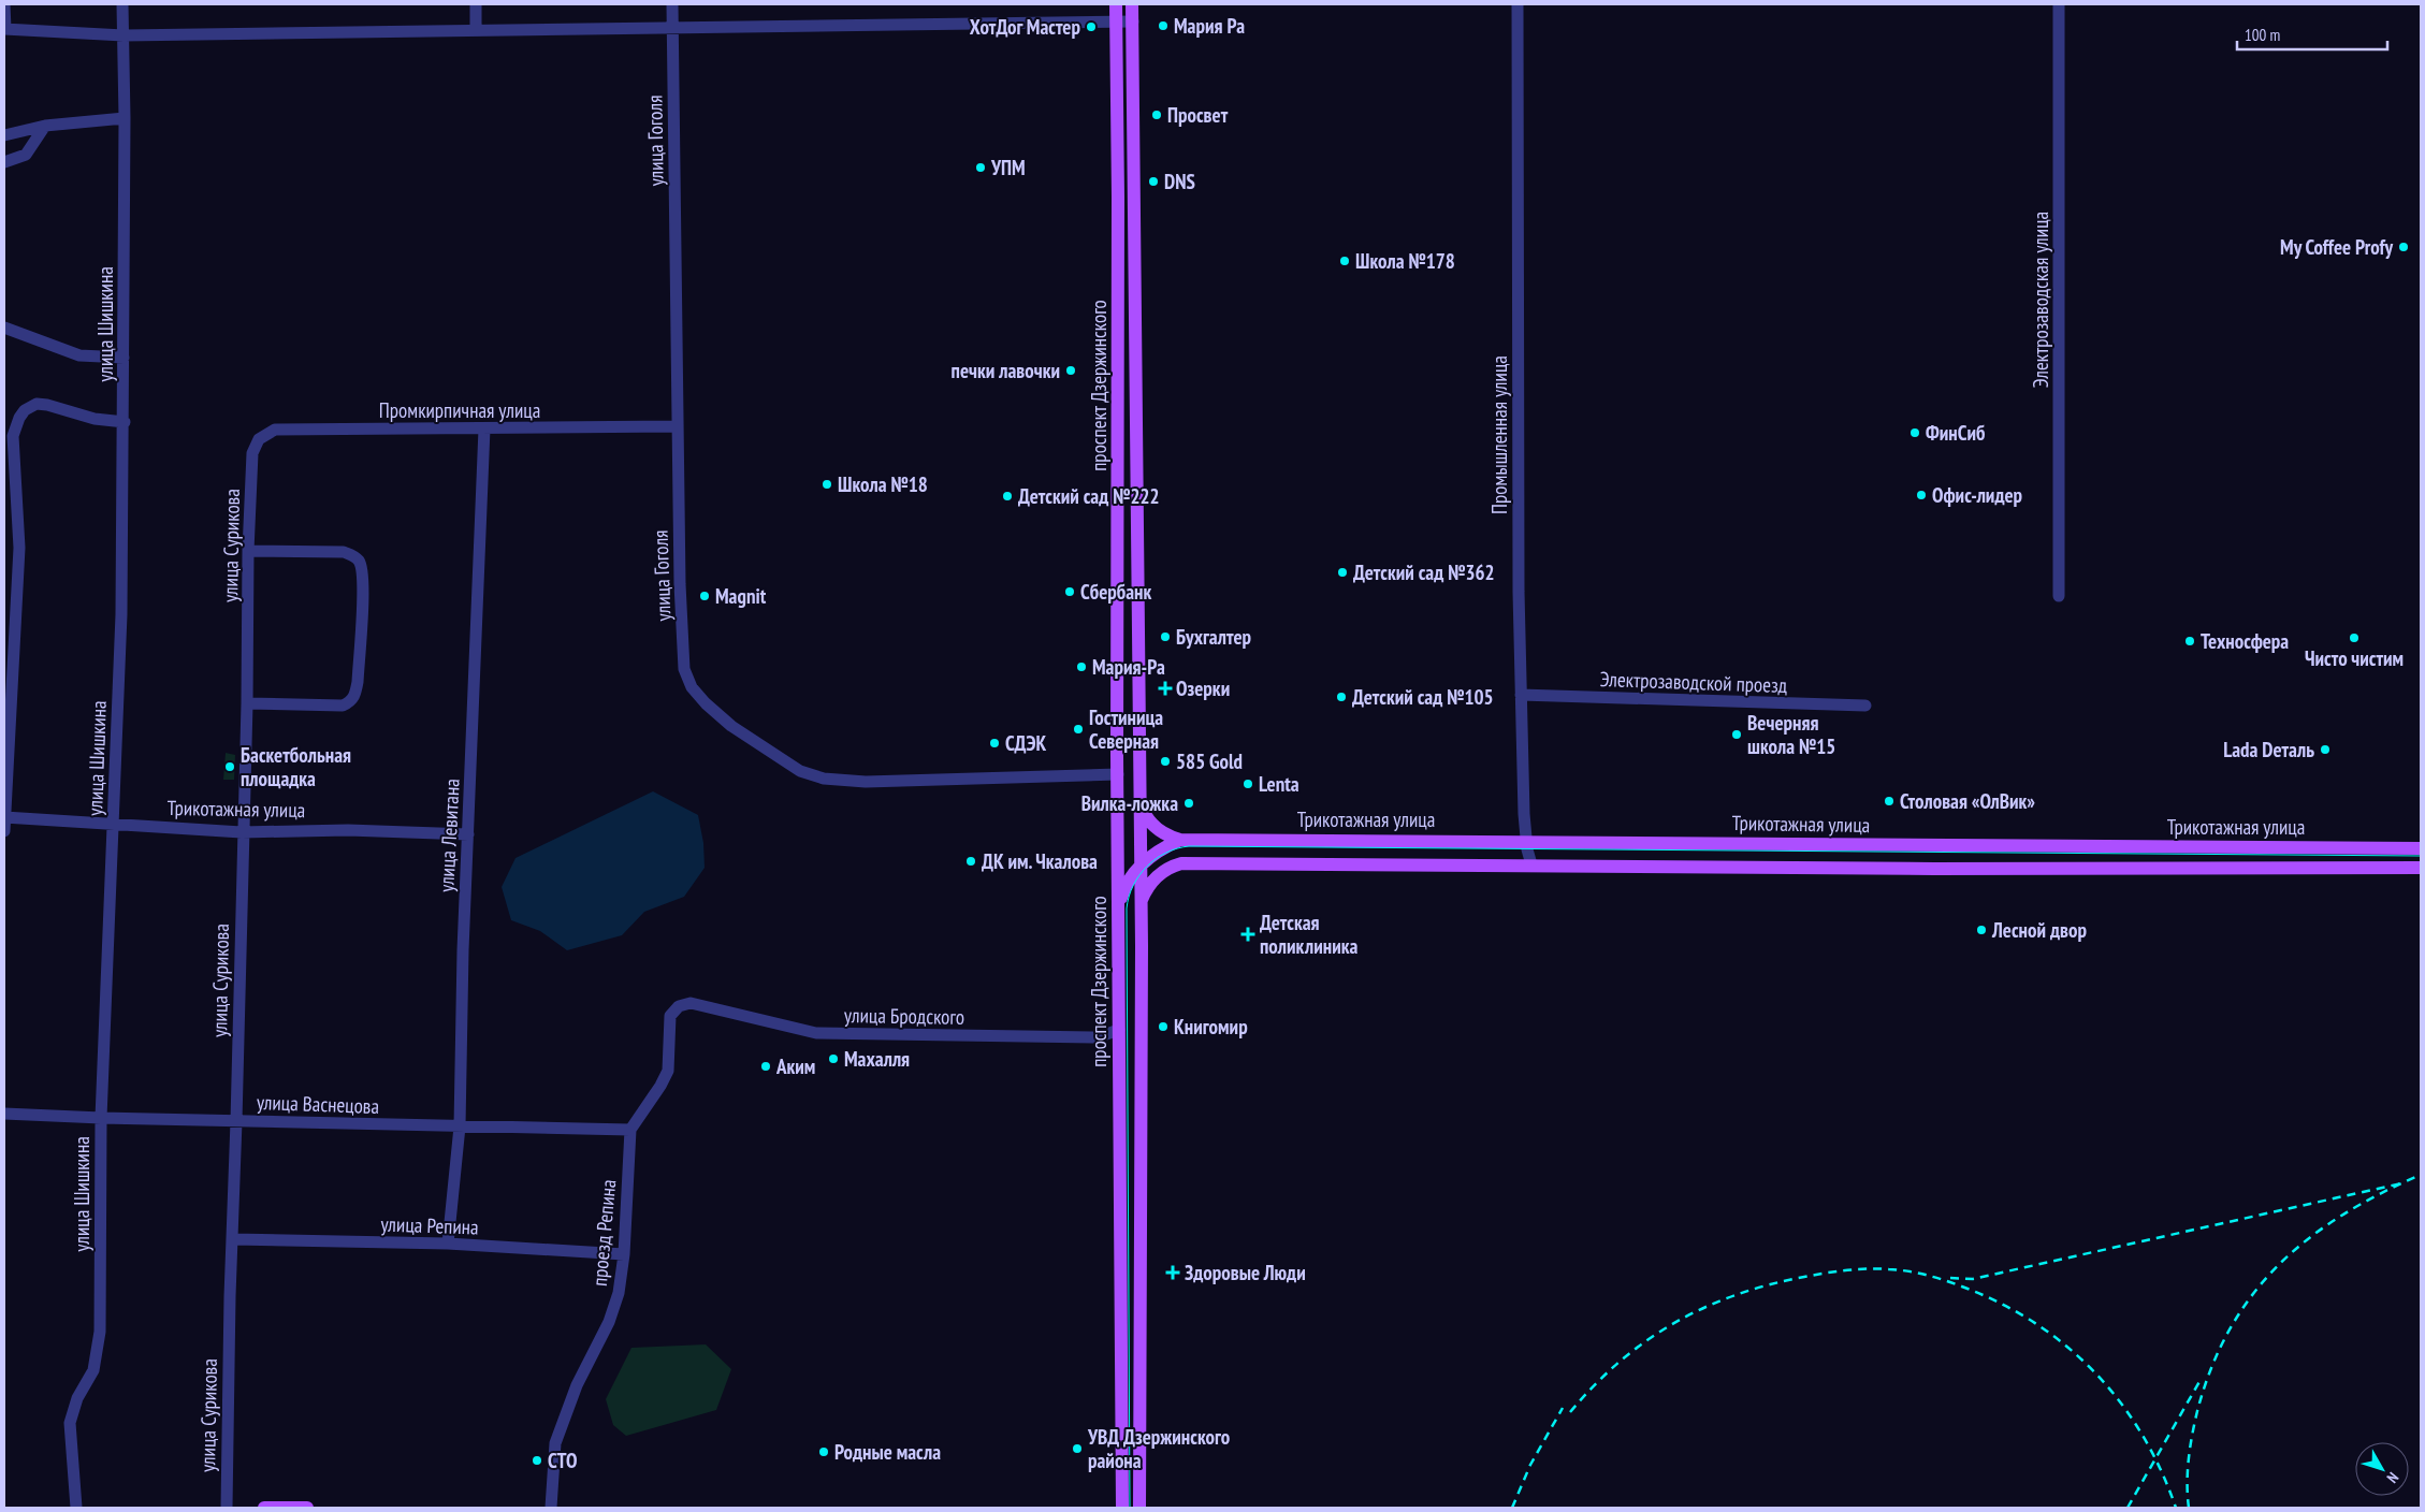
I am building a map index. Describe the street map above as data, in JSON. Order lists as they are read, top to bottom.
{
  "streets": {
    "main road": ["проспект Дзержинского", "Трикотажная улица"],
    "street": [
      "улица Гоголя",
      "Электрозаводская улица",
      "улица Шишкина",
      "Промкирпичная улица",
      "Промышленная улица",
      "улица Сурикова",
      "Электрозаводской проезд",
      "улица Левитана",
      "улица Бродского",
      "улица Васнецова",
      "улица Репина",
      "проезд Репина"
    ]
  },
  "crossings": [
    ["улица Гоголя", "проспект Дзержинского"],
    ["улица Гоголя", "Промкирпичная улица"],
    ["улица Шишкина", "Трикотажная улица"],
    ["улица Шишкина", "улица Васнецова"],
    ["проспект Дзержинского", "улица Бродского"],
    ["Промкирпичная улица", "улица Сурикова"],
    ["Промкирпичная улица", "улица Левитана"],
    ["Промышленная улица", "Электрозаводской проезд"],
    ["Промышленная улица", "Трикотажная улица"],
    ["улица Сурикова", "Трикотажная улица"],
    ["улица Сурикова", "улица Васнецова"],
    ["улица Сурикова", "улица Репина"],
    ["Трикотажная улица", "улица Левитана"],
    ["улица Левитана", "улица Васнецова"],
    ["улица Левитана", "улица Репина"],
    ["улица Бродского", "улица Васнецова"],
    ["улица Бродского", "проезд Репина"],
    ["улица Васнецова", "проезд Репина"],
    ["улица Репина", "проезд Репина"]
  ],
  "places": {
    "other": [
      "Мария Ра",
      "ХотДог Мастер",
      "Просвет",
      "УПМ",
      "DNS",
      "My Coffee Profy",
      "Школа №178",
      "печки лавочки",
      "ФинСиб",
      "Школа №18",
      "Офис-лидер",
      "Детский сад №222",
      "Детский сад №362",
      "Сбербанк",
      "Magnit",
      "Бухгалтер",
      "Чисто чистим",
      "Техносфера",
      "Мария-Ра",
      "Детский сад №105",
      "Гостиница Северная",
      "Вечерняя школа №15",
      "СДЭК",
      "Lada Dеталь",
      "585 Gold",
      "Баскетбольная площадка",
      "Lenta",
      "Столовая «ОлВик»",
      "Вилка-ложка",
      "ДК им. Чкалова",
      "Лесной двор",
      "Книгомир",
      "Махалля",
      "Аким",
      "УВД Дзержинского района",
      "Родные масла",
      "СТО"
    ],
    "health": ["Озерки", "Детская поликлиника", "Здоровые Люди"]
  },
  "scale_bar": "100 m",
  "north": "bottom right"
}
